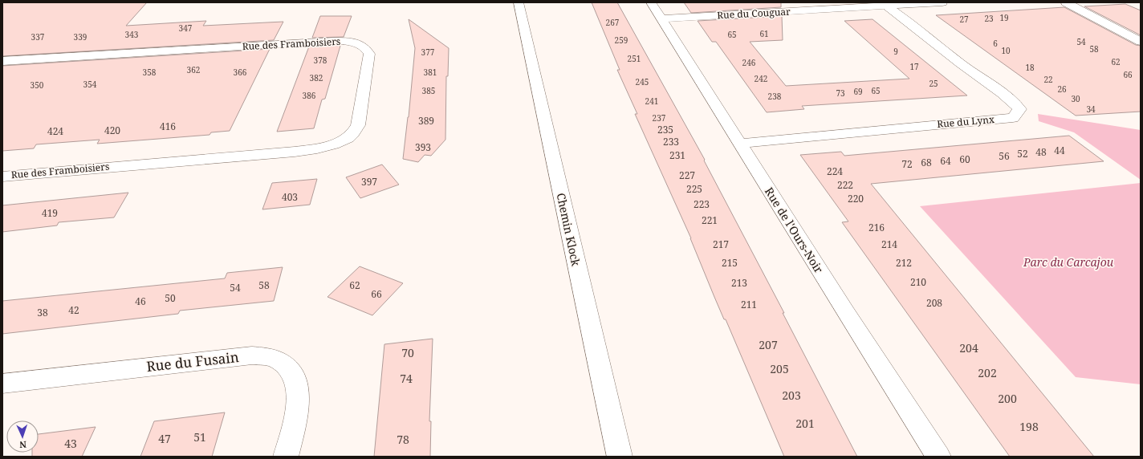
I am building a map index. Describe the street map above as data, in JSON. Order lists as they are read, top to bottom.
{
  "streets": {
    "street": [
      "Rue du Couguar",
      "Rue des Framboisiers",
      "Rue du Lynx",
      "Chemin Klock",
      "Rue de l'Ours-Noir",
      "Rue du Fusain"
    ]
  },
  "crossings": [
    ["Rue du Couguar", "Rue du Lynx"],
    ["Rue du Couguar", "Rue de l'Ours-Noir"],
    ["Rue du Lynx", "Rue de l'Ours-Noir"]
  ],
  "parks": ["Parc du Carcajou"],
  "house_numbers": [
    "19",
    "23",
    "27",
    "267",
    "347",
    "61",
    "343",
    "65",
    "337",
    "339",
    "259",
    "54",
    "6",
    "58",
    "10",
    "9",
    "377",
    "251",
    "378",
    "62",
    "246",
    "17",
    "18",
    "362",
    "358",
    "366",
    "381",
    "66",
    "382",
    "242",
    "22",
    "245",
    "25",
    "354",
    "350",
    "26",
    "385",
    "65",
    "69",
    "73",
    "386",
    "238",
    "30",
    "241",
    "34",
    "237",
    "389",
    "416",
    "235",
    "420",
    "424",
    "233",
    "393",
    "44",
    "48",
    "52",
    "231",
    "56",
    "60",
    "64",
    "68",
    "72",
    "224",
    "227",
    "397",
    "222",
    "225",
    "403",
    "220",
    "223",
    "419",
    "221",
    "216",
    "217",
    "214",
    "215",
    "212",
    "210",
    "213",
    "58",
    "62",
    "54",
    "66",
    "50",
    "46",
    "208",
    "211",
    "42",
    "38",
    "207",
    "204",
    "70",
    "205",
    "202",
    "74",
    "203",
    "200",
    "201",
    "198",
    "51",
    "47",
    "78",
    "43"
  ],
  "north": "bottom"
}
